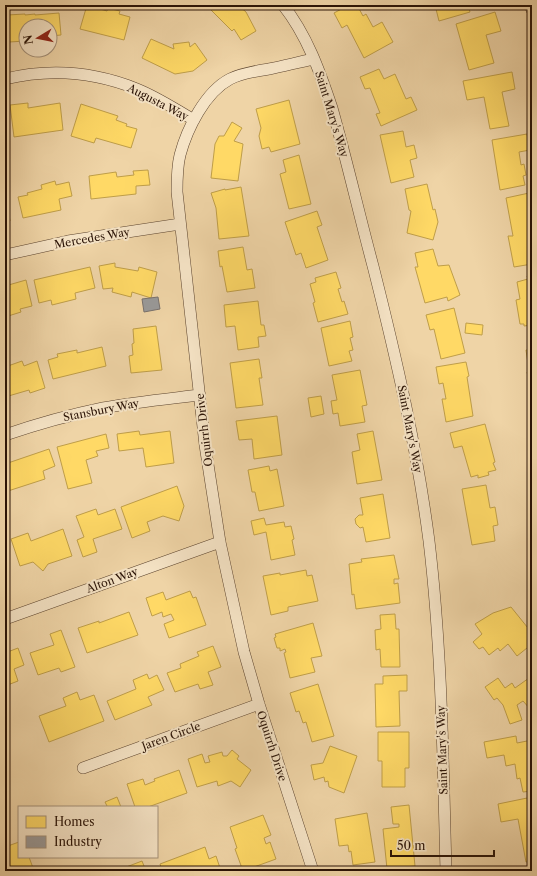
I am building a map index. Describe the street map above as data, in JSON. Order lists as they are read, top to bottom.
{
  "streets": {
    "street": [
      "Augusta Way",
      "Saint Mary's Way",
      "Mercedes Way",
      "Stansbury Way",
      "Oquirrh Drive",
      "Alton Way",
      "Jaren Circle"
    ]
  },
  "crossings": [
    ["Augusta Way", "Oquirrh Drive"],
    ["Saint Mary's Way", "Oquirrh Drive"],
    ["Mercedes Way", "Oquirrh Drive"],
    ["Stansbury Way", "Oquirrh Drive"],
    ["Oquirrh Drive", "Alton Way"],
    ["Oquirrh Drive", "Jaren Circle"]
  ],
  "legend": ["Homes", "Industry"],
  "scale_bar": "50 m",
  "north": "left"
}
